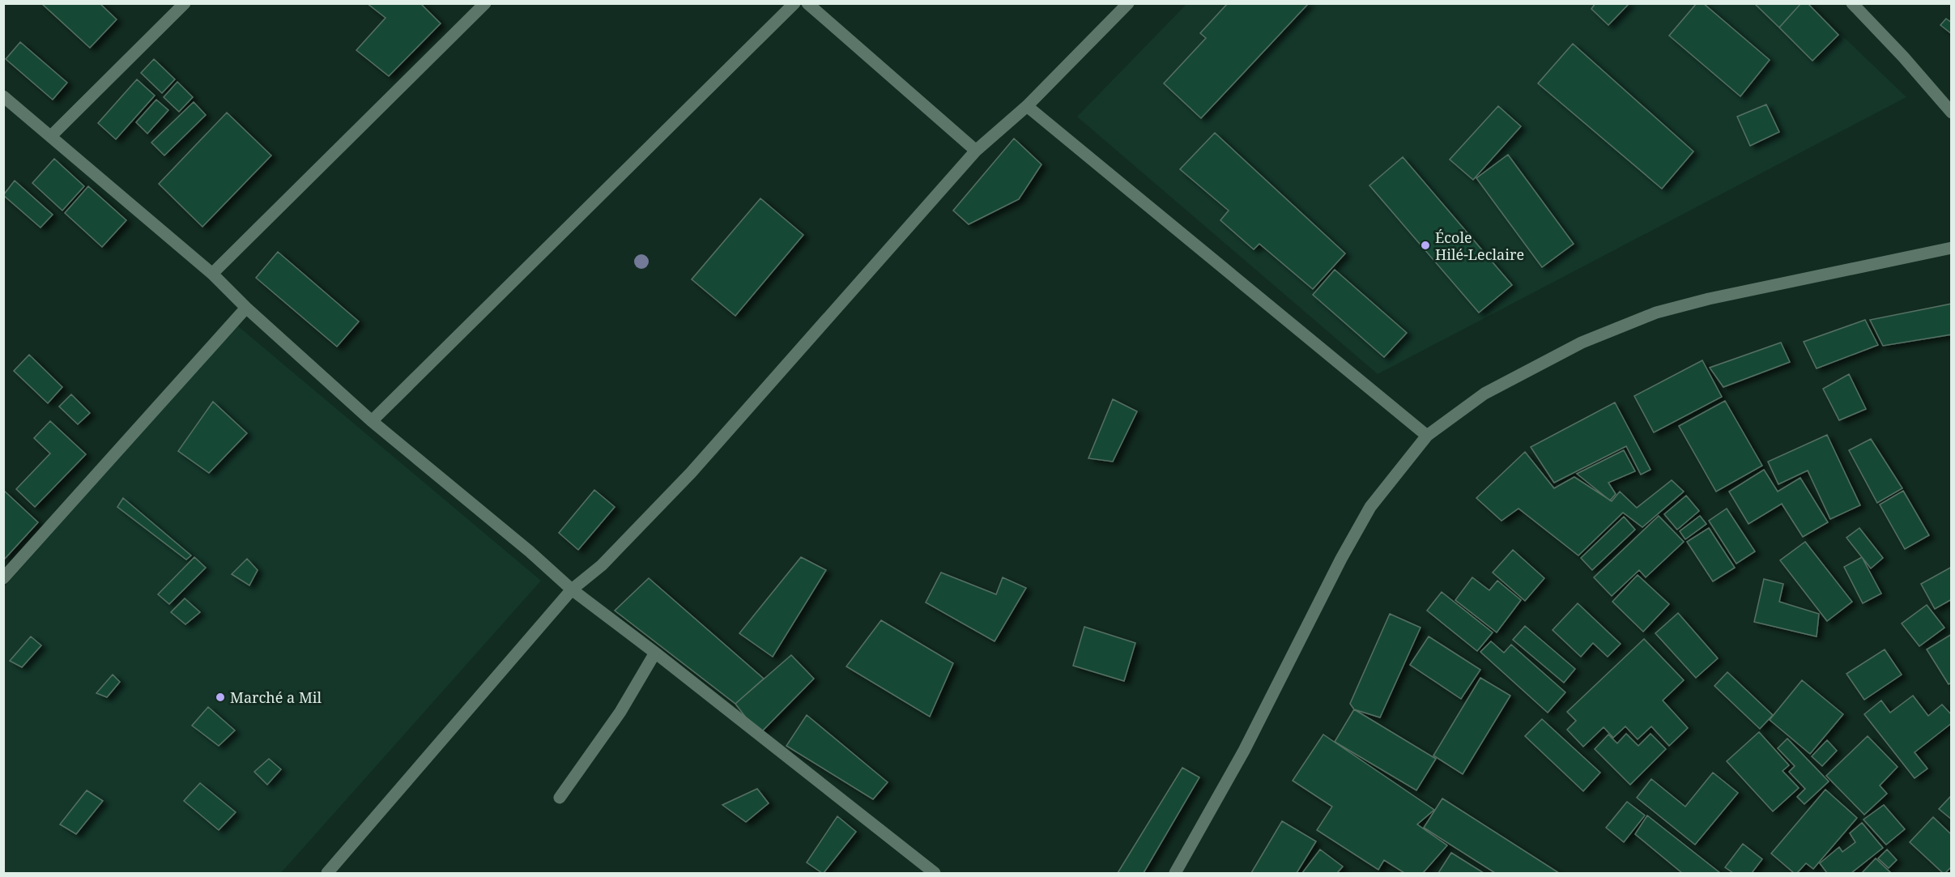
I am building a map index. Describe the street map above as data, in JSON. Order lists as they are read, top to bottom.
{
  "places": ["École Hilé-Leclaire", "Marché a Mil"]
}
